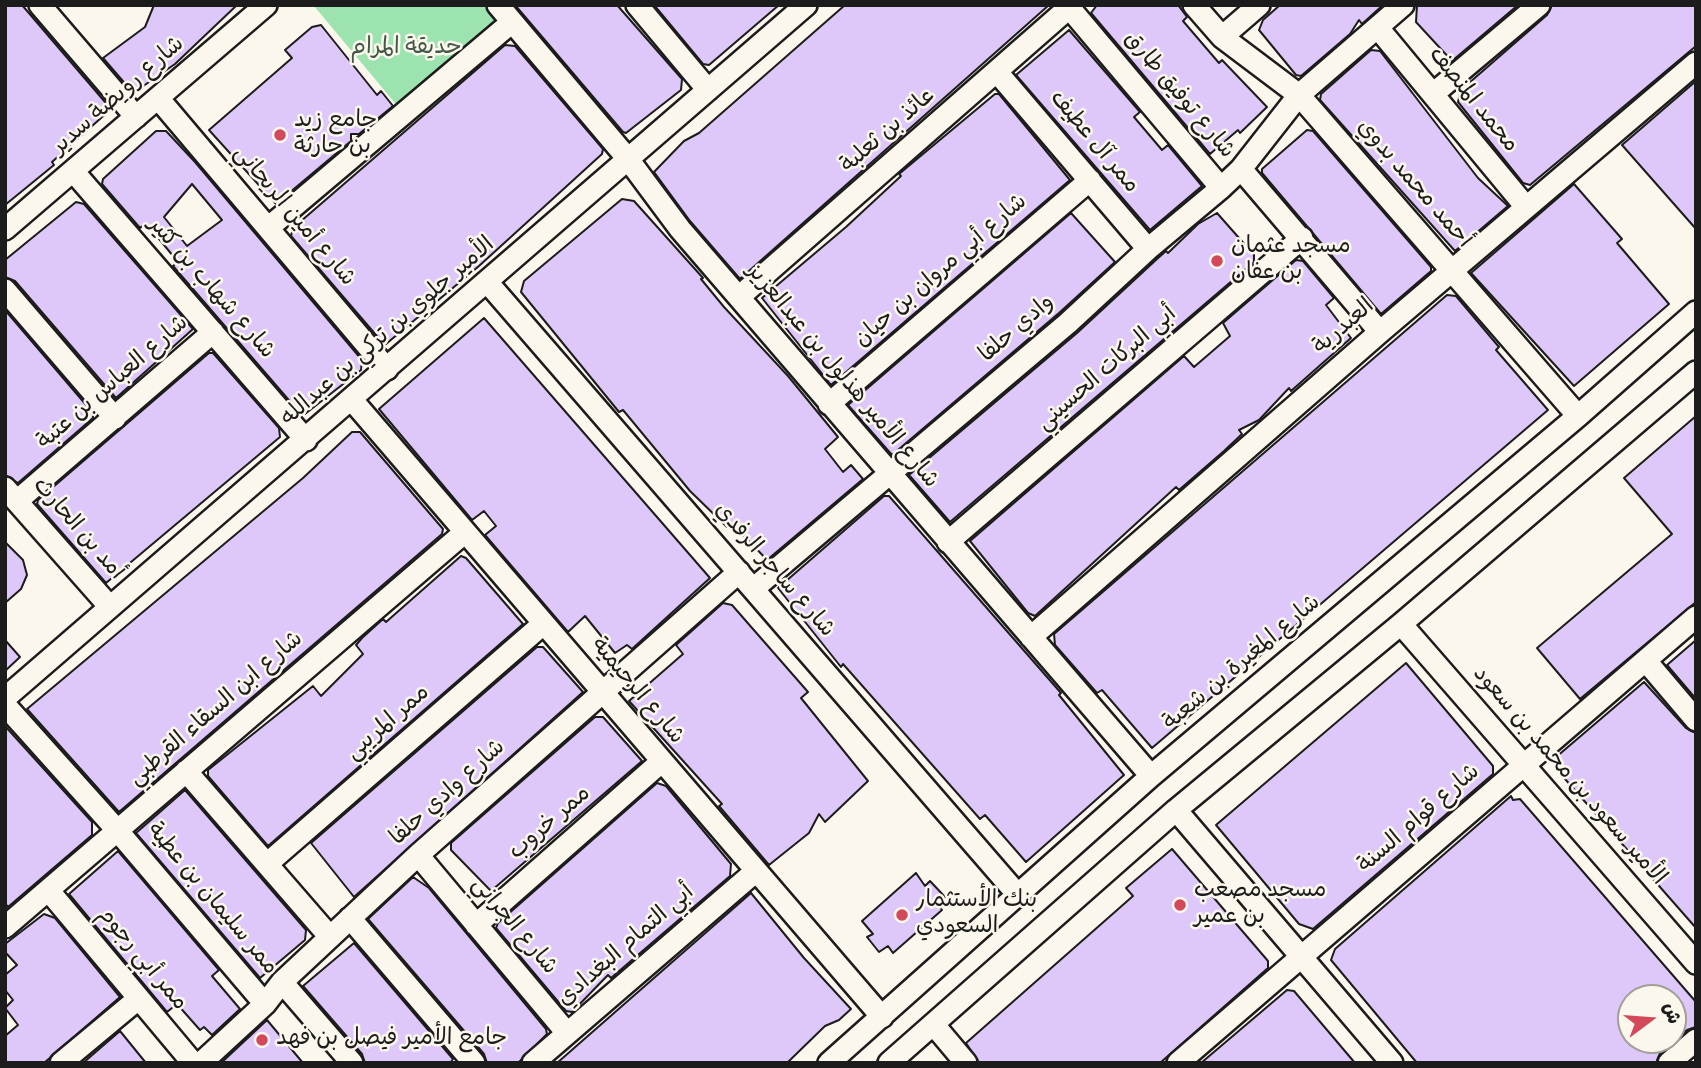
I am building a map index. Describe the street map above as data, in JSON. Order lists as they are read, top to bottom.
{
  "streets": {
    "street": [
      "شارع توفيق طارق",
      "شارع رويضة سدير",
      "محمد المنصف",
      "عائذ بن ثعلبة",
      "ممر آل عطيف",
      "أحمد محمد بدوي",
      "شارع أمين الريحاني",
      "شارع أبي مروان بن حيان",
      "شارع شهاب بن كثير",
      "العبدرية",
      "وادي حلفا",
      "الأمير جلوي بن تركي بن عبدالله",
      "أبي البركات الحسيني",
      "شارع الأمير هذلول بن عبدالعزيز",
      "شارع العباس بن عتبة",
      "أمد بن الحارث",
      "شارع ساجر الرفدي",
      "شارع المغيرة بن شعبة",
      "شارع الرحيمية",
      "شارع ابن السقاء القرطبي",
      "ممر المريبي",
      "الأمير سعود بن محمد بن سعود",
      "شارع وادي حلفا",
      "شارع قوام السنة",
      "ممر خروب",
      "ممر سليمان بن عطية",
      "شارع الجراني",
      "أبي التمام البغدادي",
      "ممر أبي رجوم"
    ]
  },
  "crossings": [
    ["شارع توفيق طارق", "عائذ بن ثعلبة"],
    ["شارع توفيق طارق", "وادي حلفا"],
    ["شارع رويضة سدير", "شارع أمين الريحاني"],
    ["شارع رويضة سدير", "شارع شهاب بن كثير"],
    ["محمد المنصف", "العبدرية"],
    ["محمد المنصف", "وادي حلفا"],
    ["عائذ بن ثعلبة", "ممر آل عطيف"],
    ["عائذ بن ثعلبة", "شارع الأمير هذلول بن عبدالعزيز"],
    ["ممر آل عطيف", "شارع أبي مروان بن حيان"],
    ["ممر آل عطيف", "وادي حلفا"],
    ["أحمد محمد بدوي", "العبدرية"],
    ["أحمد محمد بدوي", "وادي حلفا"],
    ["أحمد محمد بدوي", "شارع المغيرة بن شعبة"],
    ["شارع أمين الريحاني", "الأمير جلوي بن تركي بن عبدالله"],
    ["شارع أبي مروان بن حيان", "شارع الأمير هذلول بن عبدالعزيز"],
    ["شارع شهاب بن كثير", "الأمير جلوي بن تركي بن عبدالله"],
    ["شارع شهاب بن كثير", "شارع العباس بن عتبة"],
    ["العبدرية", "شارع الأمير هذلول بن عبدالعزيز"],
    ["وادي حلفا", "شارع الأمير هذلول بن عبدالعزيز"],
    ["وادي حلفا", "شارع ساجر الرفدي"],
    ["الأمير جلوي بن تركي بن عبدالله", "شارع الأمير هذلول بن عبدالعزيز"],
    ["الأمير جلوي بن تركي بن عبدالله", "أمد بن الحارث"],
    ["الأمير جلوي بن تركي بن عبدالله", "شارع ساجر الرفدي"],
    ["الأمير جلوي بن تركي بن عبدالله", "شارع الرحيمية"],
    ["أبي البركات الحسيني", "شارع الأمير هذلول بن عبدالعزيز"],
    ["شارع الأمير هذلول بن عبدالعزيز", "شارع المغيرة بن شعبة"],
    ["شارع العباس بن عتبة", "أمد بن الحارث"],
    ["شارع ساجر الرفدي", "شارع المغيرة بن شعبة"],
    ["شارع ساجر الرفدي", "شارع وادي حلفا"],
    ["شارع المغيرة بن شعبة", "شارع الرحيمية"],
    ["شارع الرحيمية", "شارع ابن السقاء القرطبي"],
    ["شارع الرحيمية", "ممر المريبي"],
    ["شارع الرحيمية", "شارع وادي حلفا"],
    ["شارع الرحيمية", "ممر خروب"],
    ["شارع الرحيمية", "أبي التمام البغدادي"],
    ["شارع ابن السقاء القرطبي", "ممر سليمان بن عطية"],
    ["شارع ابن السقاء القرطبي", "ممر أبي رجوم"],
    ["الأمير سعود بن محمد بن سعود", "شارع قوام السنة"],
    ["شارع وادي حلفا", "ممر سليمان بن عطية"],
    ["شارع وادي حلفا", "شارع الجراني"],
    ["ممر خروب", "شارع الجراني"],
    ["شارع الجراني", "أبي التمام البغدادي"]
  ],
  "parks": ["حديقة المرام"],
  "places": [
    "جامع زيد بن حارثة",
    "مسجد عثمان بن عفان",
    "مسجد مصعب بن عمير",
    "بنك الأستثمار السعودي",
    "جامع الأمير فيصل بن فهد"
  ],
  "north": "right"
}
